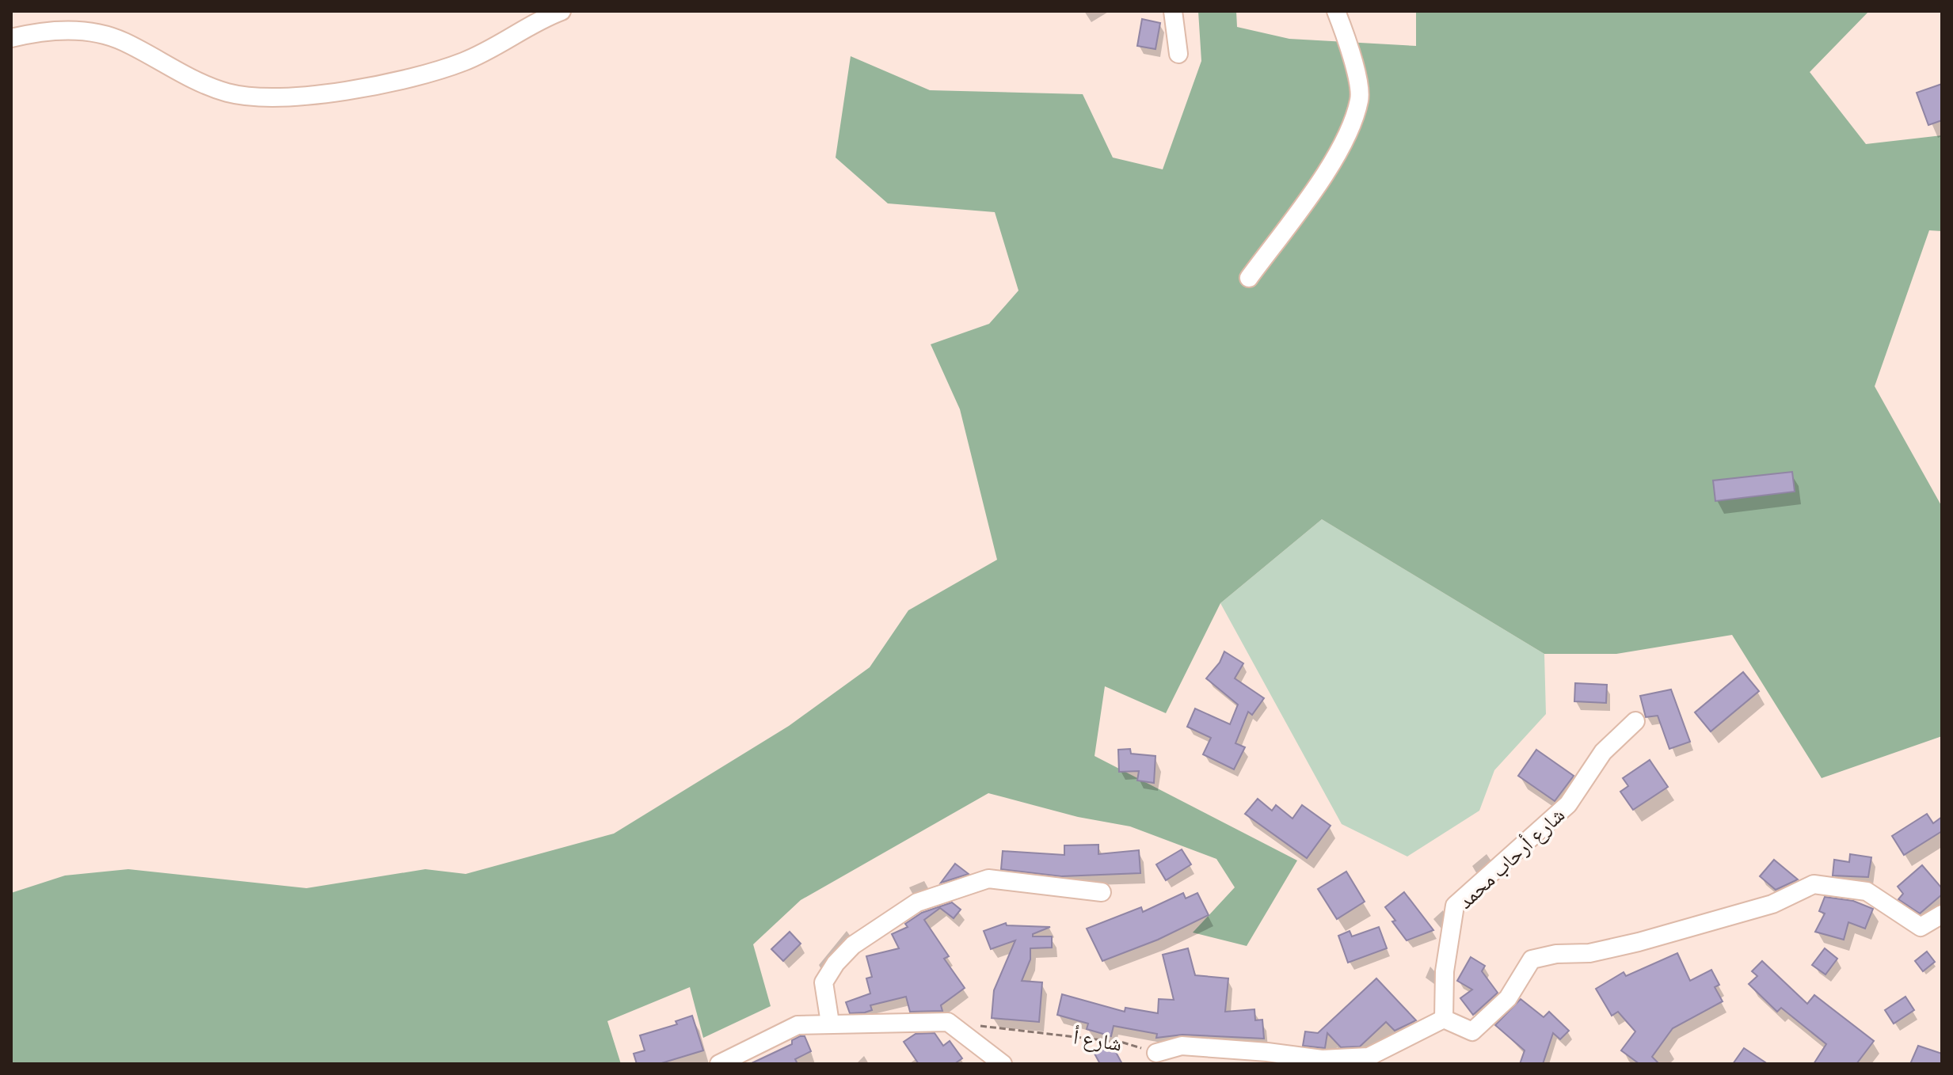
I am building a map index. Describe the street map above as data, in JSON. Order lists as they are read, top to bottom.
{
  "streets": {
    "street": ["شارع أرحاب محمد"],
    "path": ["شارع أ"]
  }
}
